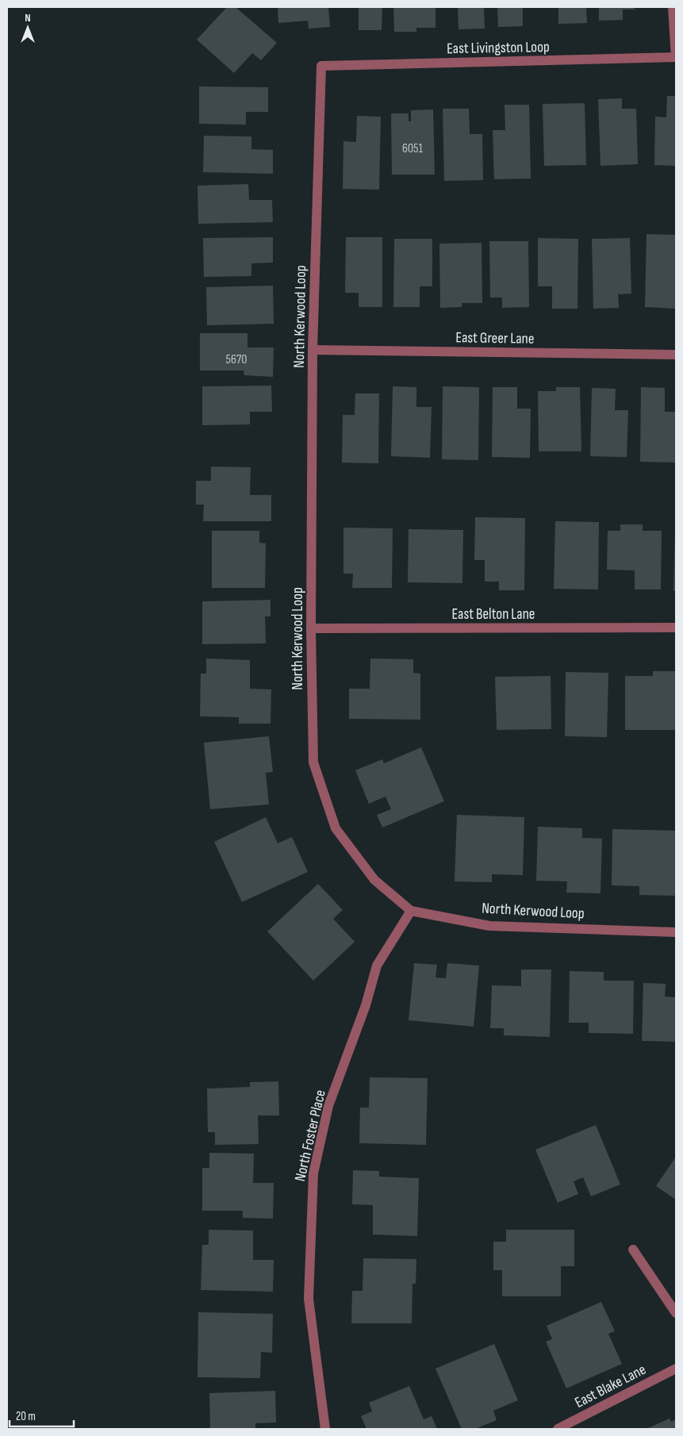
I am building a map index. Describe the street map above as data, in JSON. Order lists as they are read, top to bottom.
{
  "streets": {
    "street": [
      "East Livingston Loop",
      "North Kerwood Loop",
      "East Greer Lane",
      "East Belton Lane",
      "North Foster Place",
      "East Blake Lane"
    ]
  },
  "crossings": [
    ["East Livingston Loop", "North Kerwood Loop"],
    ["North Kerwood Loop", "East Greer Lane"],
    ["North Kerwood Loop", "East Belton Lane"],
    ["North Kerwood Loop", "North Foster Place"]
  ],
  "house_numbers": ["6051", "5670"],
  "scale_bar": "20 m",
  "north": "top"
}
